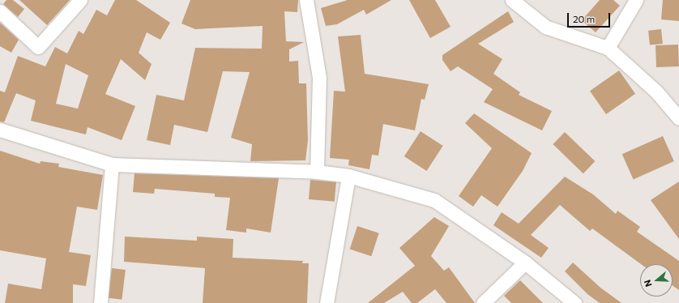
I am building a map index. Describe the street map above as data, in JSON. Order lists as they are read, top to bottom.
{
  "scale_bar": "20 m",
  "north": "left"
}
